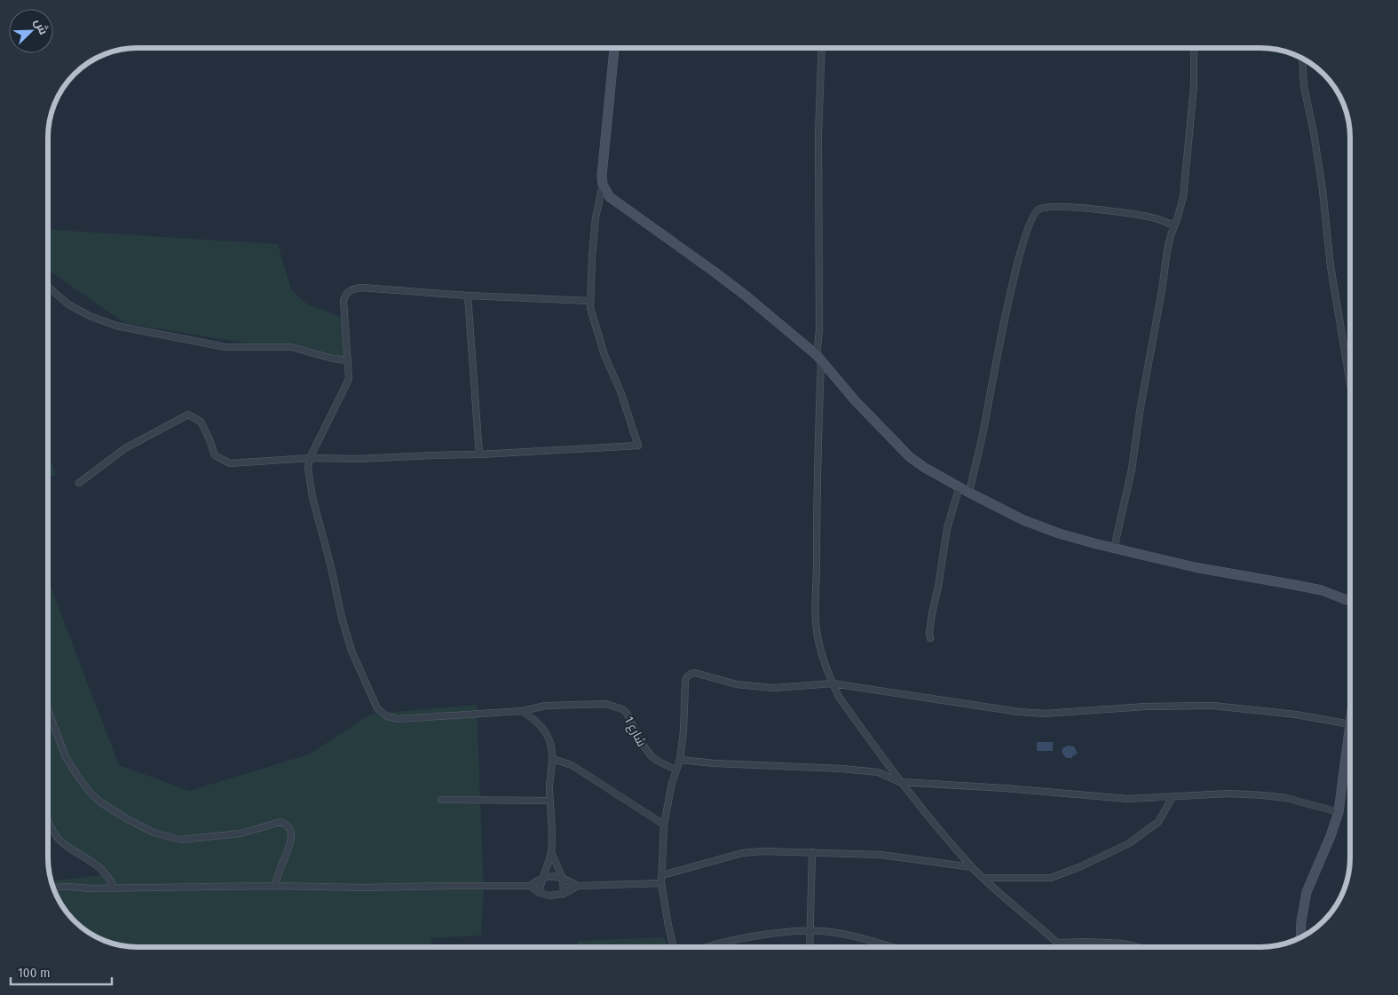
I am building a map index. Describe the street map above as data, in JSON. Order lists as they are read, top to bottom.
{
  "streets": {
    "street": ["شارع 1"]
  },
  "scale_bar": "100 m",
  "north": "top right"
}
